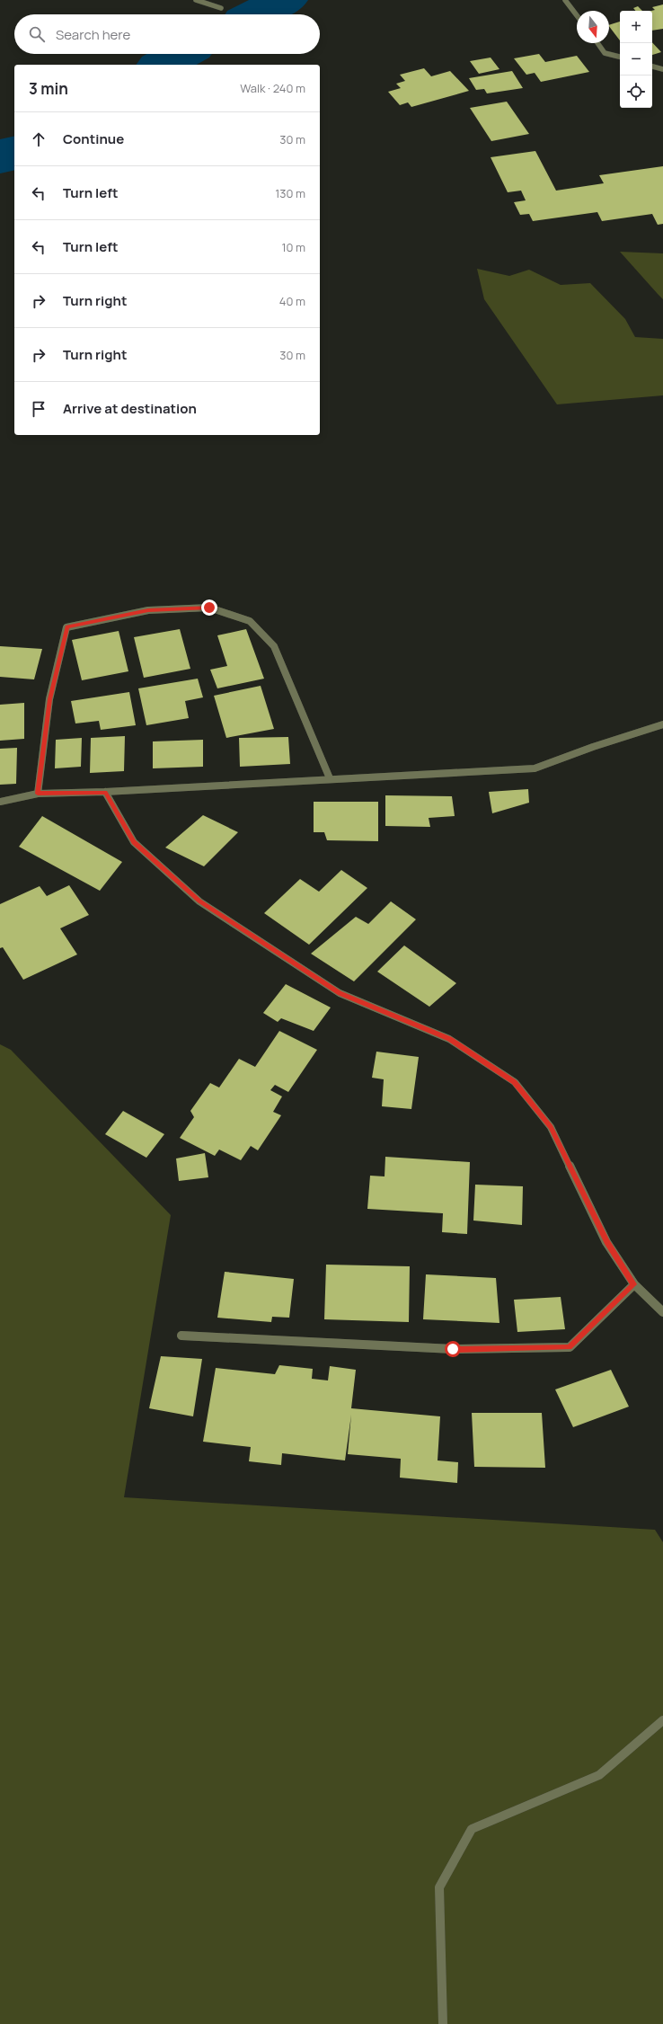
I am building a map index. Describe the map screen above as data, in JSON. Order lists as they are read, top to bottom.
{
  "north": "bottom",
  "page": {
    "map_buttons": ["+", "−"],
    "search": "Search here",
    "heading": ["3 min", "Walk · 240 m"],
    "list": [
      ["Continue", "30 m"],
      ["Turn left", "130 m"],
      ["Turn left", "10 m"],
      ["Turn right", "40 m"],
      ["Turn right", "30 m"],
      "Arrive at destination"
    ]
  }
}
